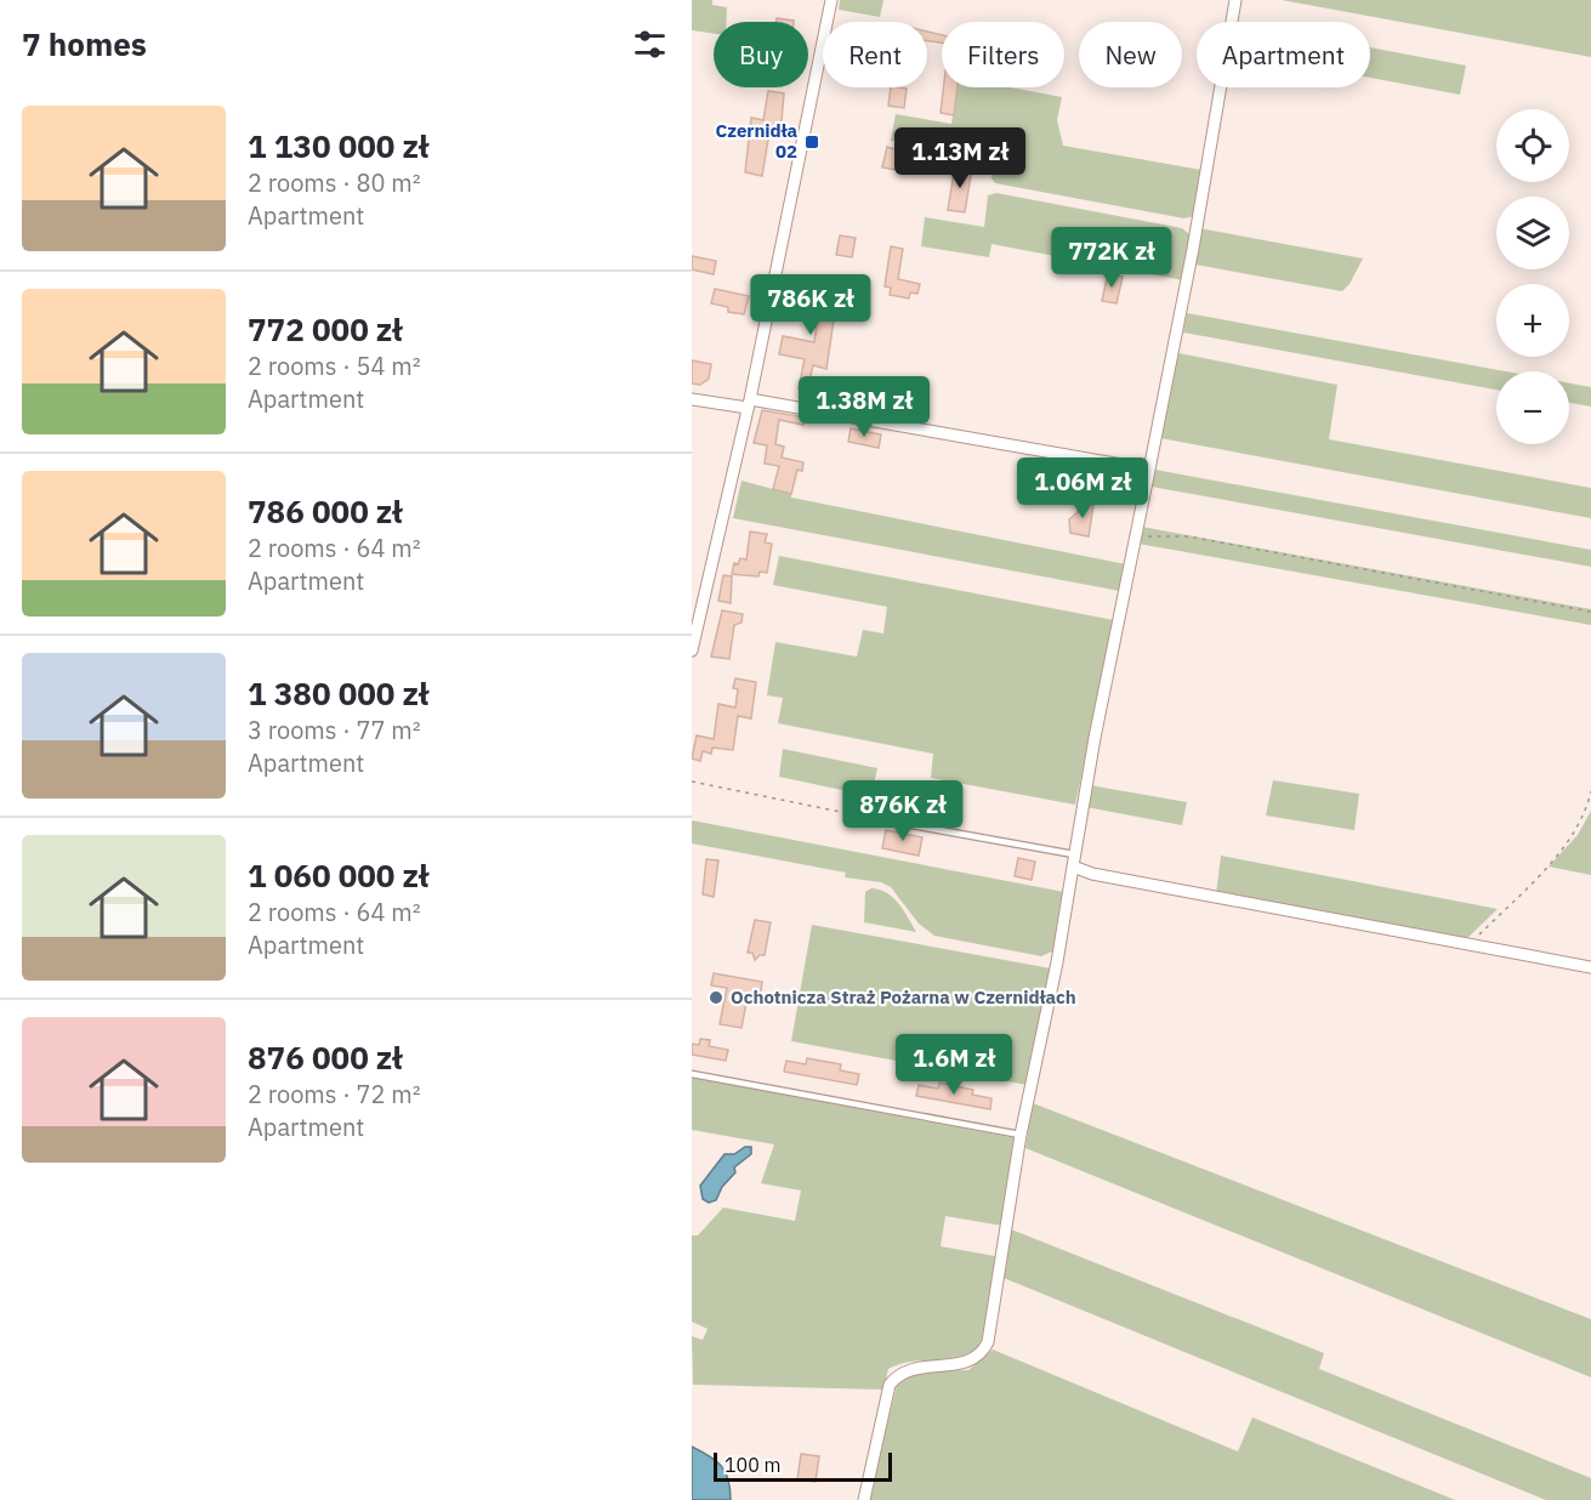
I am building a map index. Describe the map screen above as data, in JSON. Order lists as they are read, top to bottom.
{
  "places": {
    "transit": ["Czernidła 02"],
    "other": ["Ochotnicza Straż Pożarna w Czernidłach"]
  },
  "scale_bar": "100 m",
  "page": {
    "heading": "7 homes",
    "chip": [
      "Buy",
      "Rent",
      "Filters",
      "New",
      "Apartment"
    ],
    "list": [
      {
        "name": "1 130 000 zł",
        "note": "2 rooms · 80 m² · Apartment"
      },
      {
        "name": "772 000 zł",
        "note": "2 rooms · 54 m² · Apartment"
      },
      {
        "name": "786 000 zł",
        "note": "2 rooms · 64 m² · Apartment"
      },
      {
        "name": "1 380 000 zł",
        "note": "3 rooms · 77 m² · Apartment"
      },
      {
        "name": "1 060 000 zł",
        "note": "2 rooms · 64 m² · Apartment"
      },
      {
        "name": "876 000 zł",
        "note": "2 rooms · 72 m² · Apartment"
      }
    ],
    "map_buttons": ["+", "−"],
    "price": [
      "1.13M zł",
      "772K zł",
      "786K zł",
      "1.38M zł",
      "1.06M zł",
      "876K zł",
      "1.6M zł"
    ],
    "scale": "100 m"
  }
}
